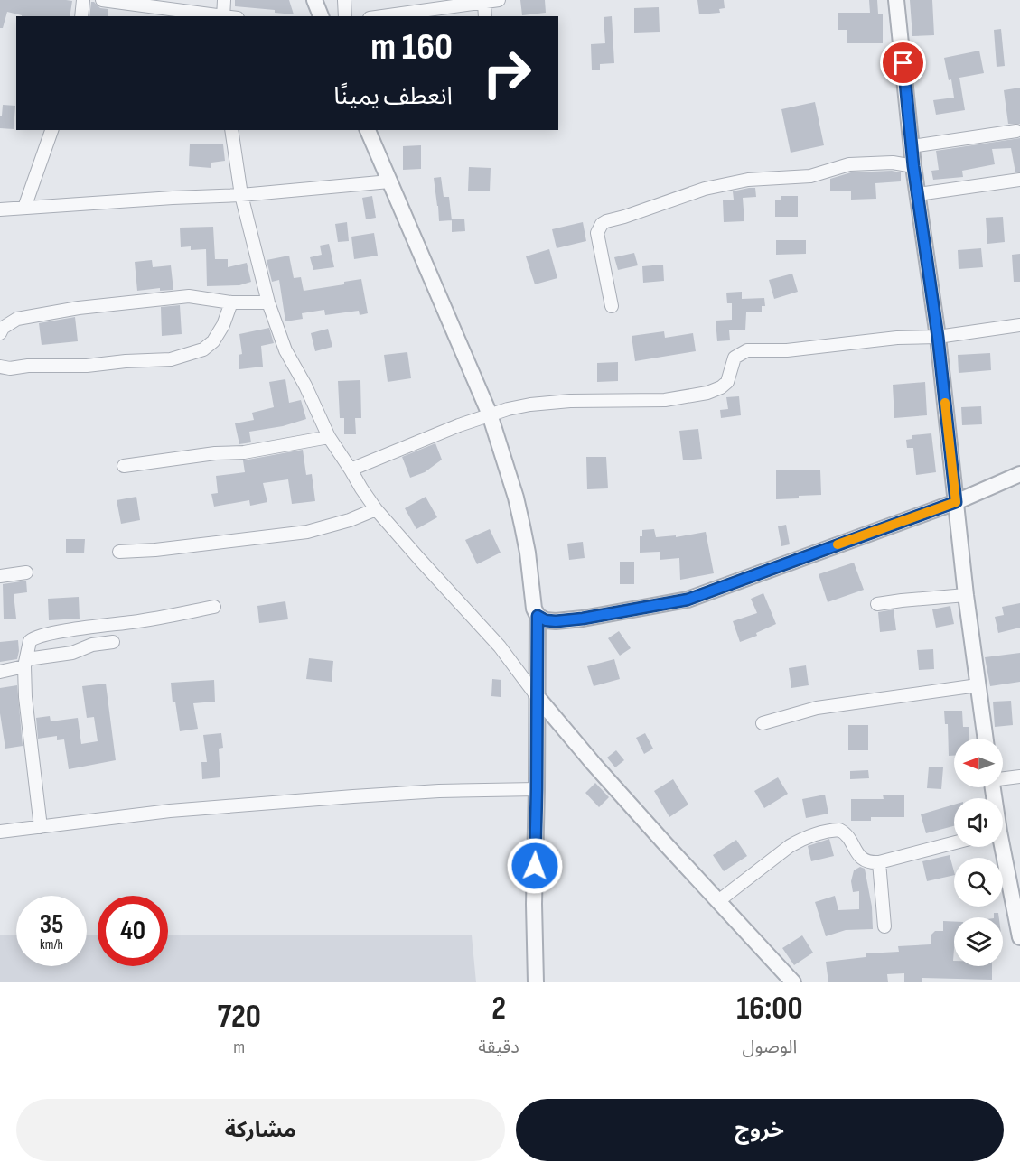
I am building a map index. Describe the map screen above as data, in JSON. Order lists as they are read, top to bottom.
{
  "north": "left",
  "page": {
    "turn": ["160 m", "انعطف يمينًا"],
    "speed": "35 km/h",
    "limit": "40",
    "eta": [
      "16:00",
      "الوصول",
      "2",
      "دقيقة",
      "720",
      "m"
    ],
    "buttons": ["خروج", "مشاركة"]
  }
}
